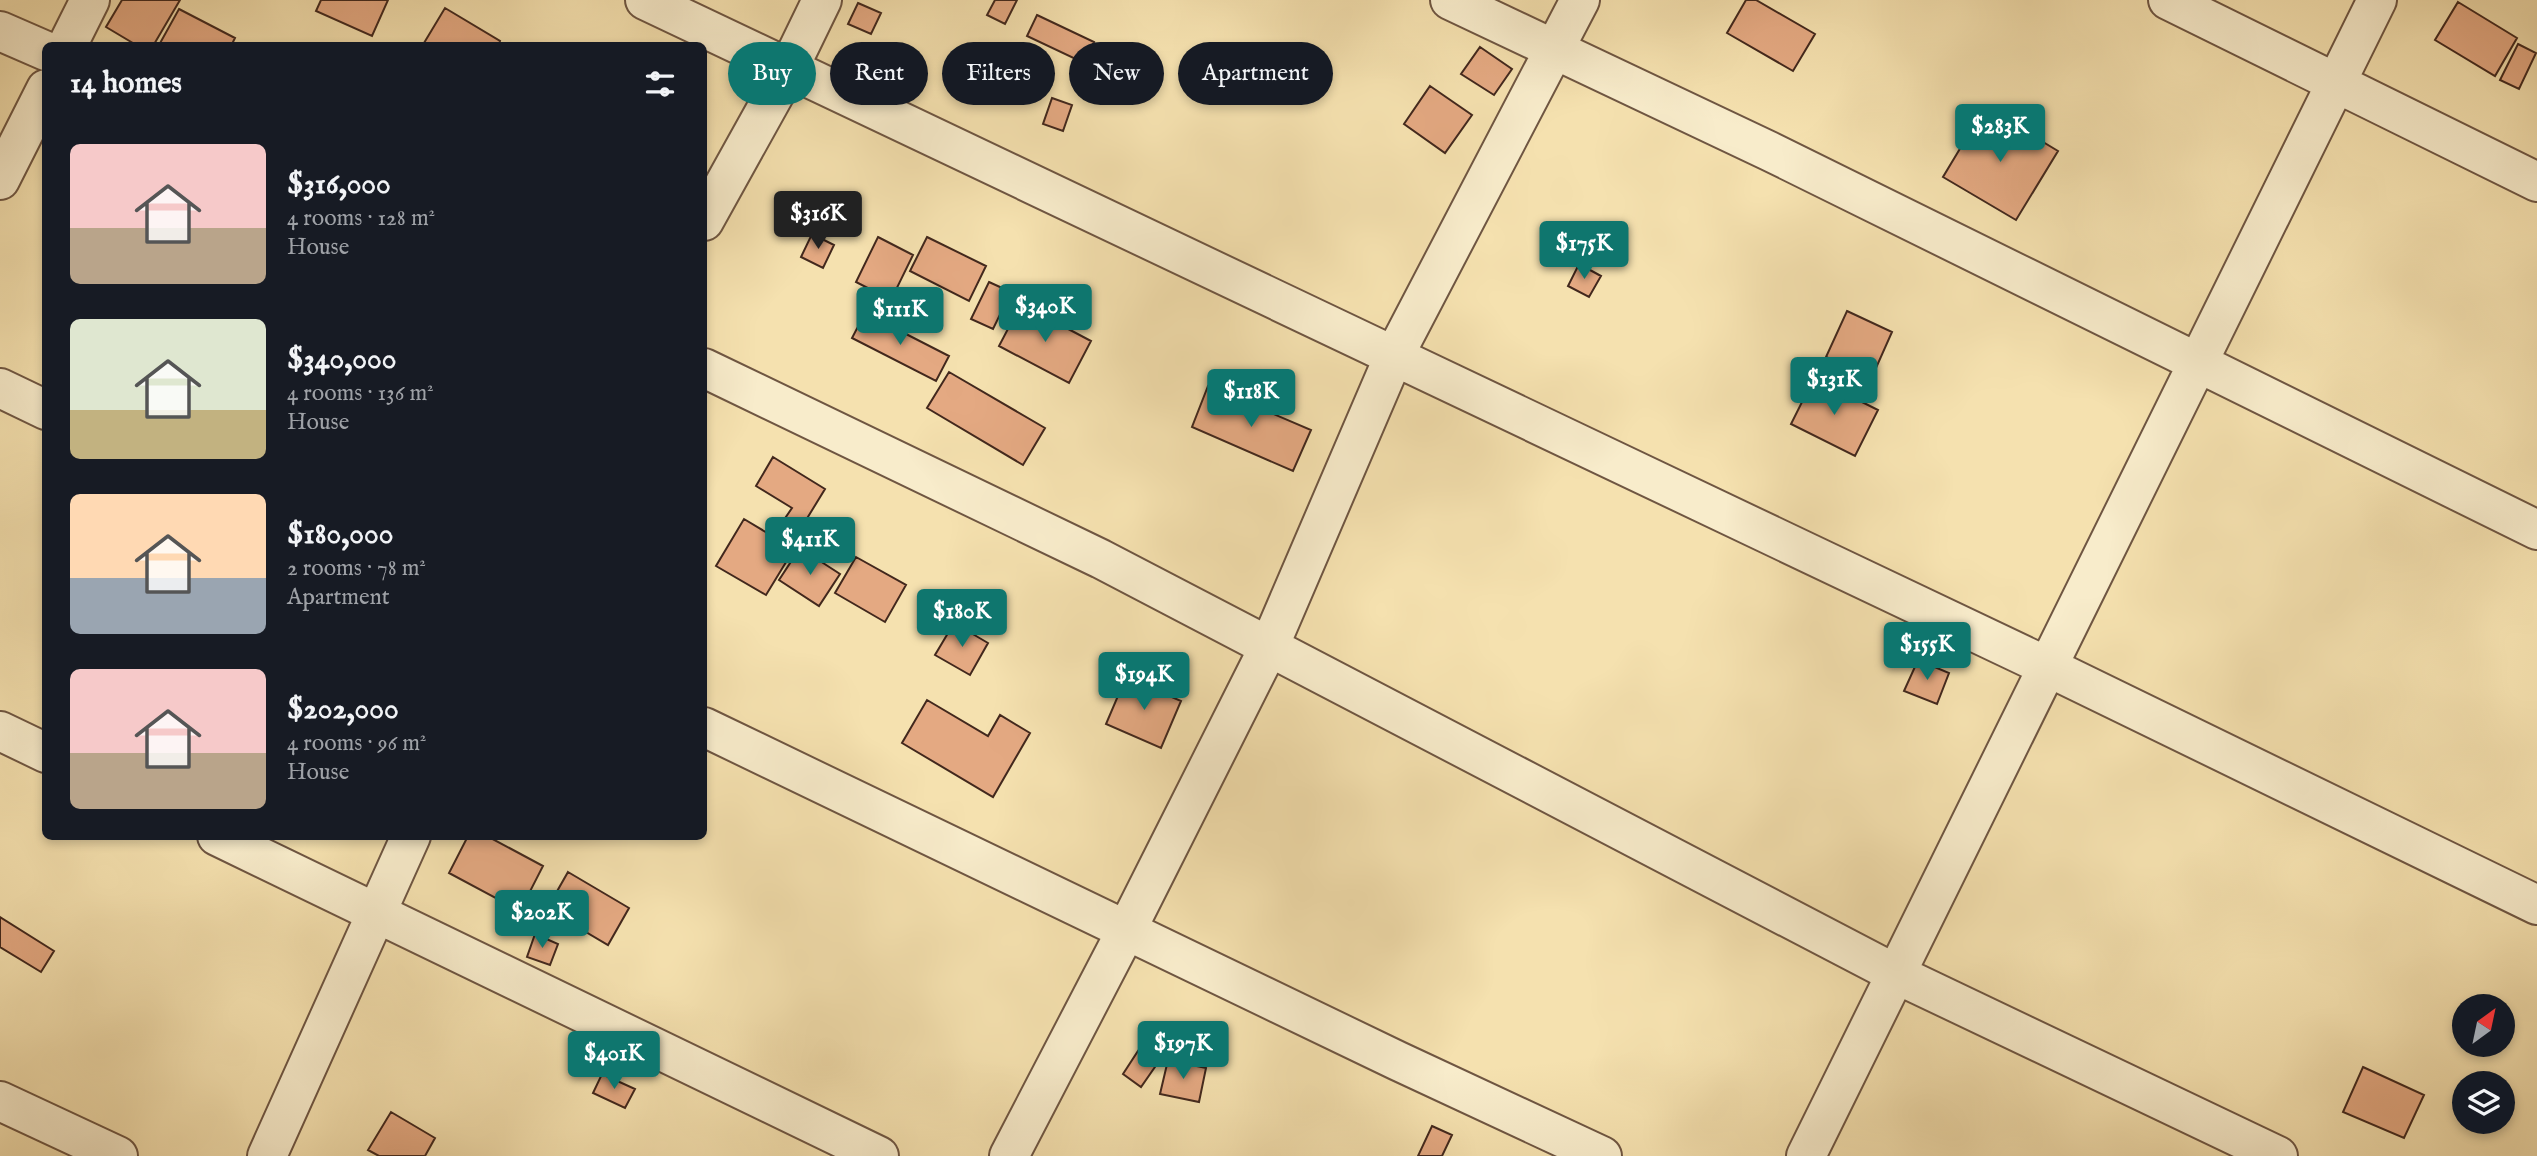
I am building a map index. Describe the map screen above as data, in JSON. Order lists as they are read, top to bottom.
{
  "north": "top right",
  "page": {
    "chip": [
      "Buy",
      "Rent",
      "Filters",
      "New",
      "Apartment"
    ],
    "heading": "14 homes",
    "price": [
      "$283K",
      "$316K",
      "$175K",
      "$340K",
      "$111K",
      "$131K",
      "$118K",
      "$411K",
      "$180K",
      "$155K",
      "$194K",
      "$202K",
      "$197K",
      "$401K"
    ],
    "list": [
      {
        "name": "$316,000",
        "note": "4 rooms · 128 m² · House"
      },
      {
        "name": "$340,000",
        "note": "4 rooms · 136 m² · House"
      },
      {
        "name": "$180,000",
        "note": "2 rooms · 78 m² · Apartment"
      },
      {
        "name": "$202,000",
        "note": "4 rooms · 96 m² · House"
      }
    ]
  }
}
